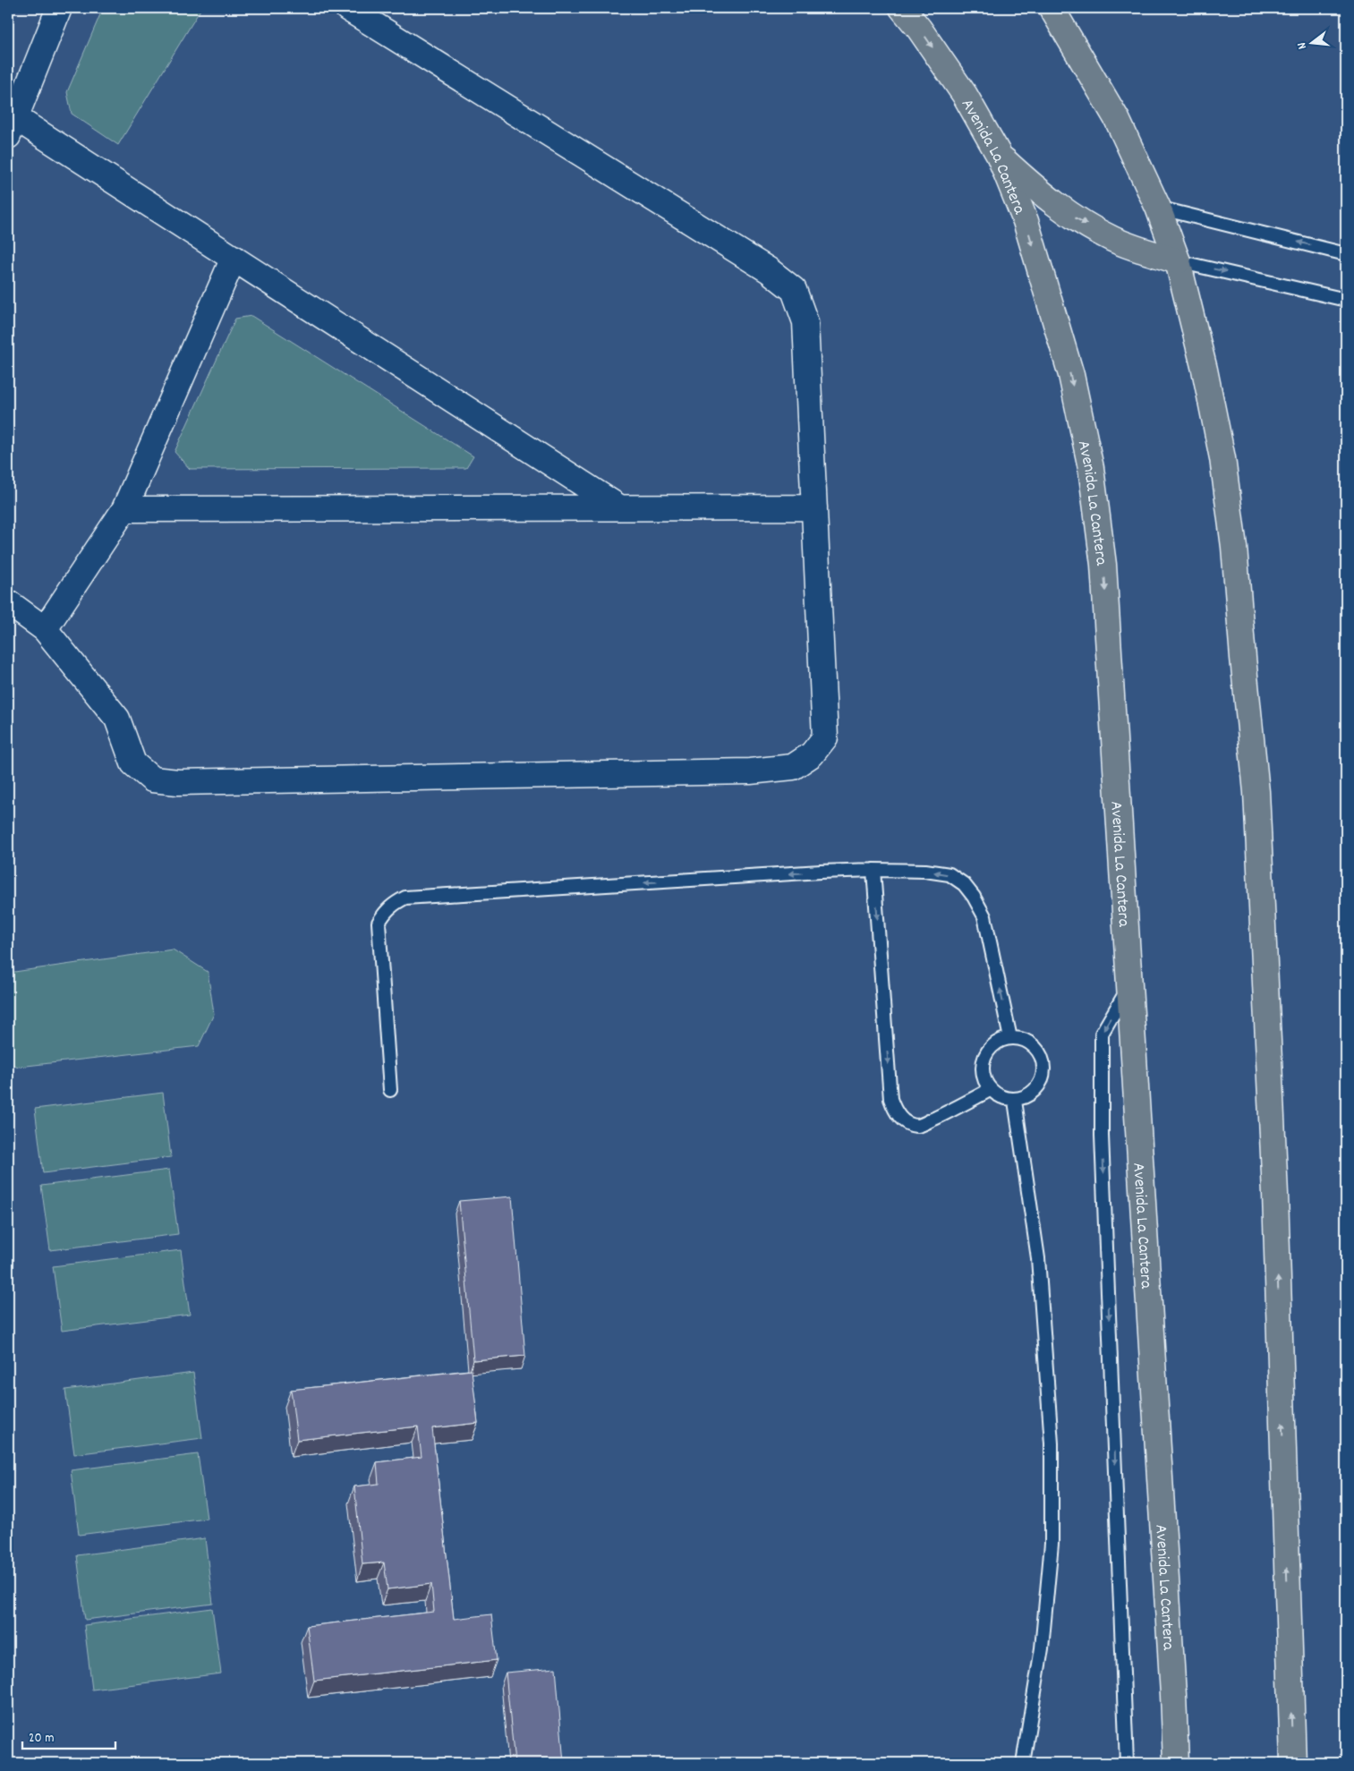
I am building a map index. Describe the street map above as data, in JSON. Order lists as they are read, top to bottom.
{
  "streets": {
    "main road": ["Avenida La Cantera"]
  },
  "scale_bar": "20 m",
  "north": "left"
}
